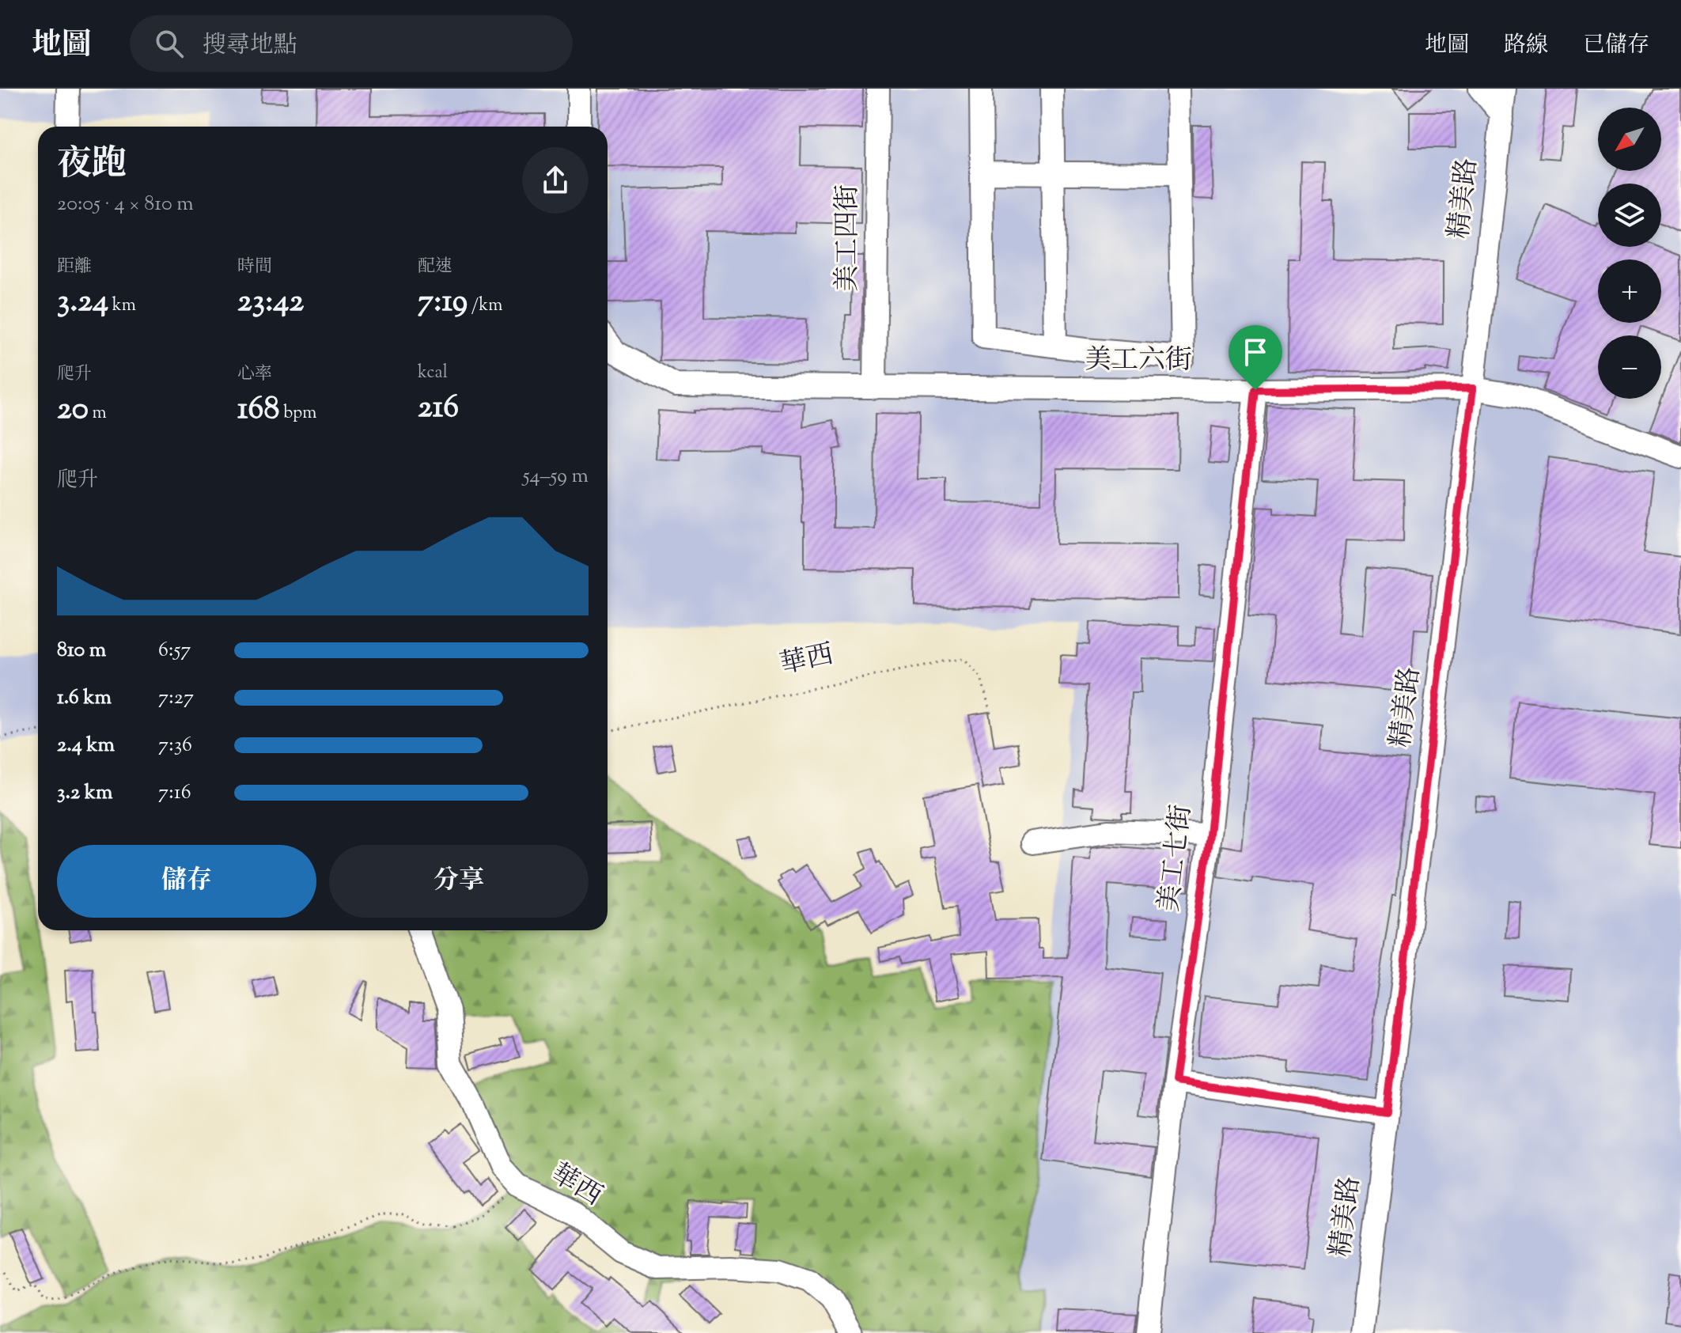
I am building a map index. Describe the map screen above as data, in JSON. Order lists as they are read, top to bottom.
{
  "streets": {
    "street": [
      "精美路",
      "美工四街",
      "美工六街",
      "華西",
      "美工七街"
    ]
  },
  "crossings": [
    ["精美路", "美工六街"],
    ["美工四街", "美工六街"],
    ["美工六街", "美工七街"]
  ],
  "north": "bottom left",
  "page": {
    "header": "地圖",
    "search": "搜尋地點",
    "nav": ["地圖", "路線", "已儲存"],
    "map_buttons": ["+", "−"],
    "heading": ["夜跑", "20:05 · 4 × 810 m"],
    "stats": [
      ["距離", "3.24 km"],
      ["時間", "23:42"],
      ["配速", "7:19 /km"],
      ["爬升", "20 m"],
      ["心率", "168 bpm"],
      ["kcal", "216"]
    ],
    "chart": ["爬升", "54–59 m"],
    "list": [
      {
        "name": "810 m",
        "note": "6:57"
      },
      {
        "name": "1.6 km",
        "note": "7:27"
      },
      {
        "name": "2.4 km",
        "note": "7:36"
      },
      {
        "name": "3.2 km",
        "note": "7:16"
      }
    ],
    "buttons": ["儲存", "分享"]
  }
}
